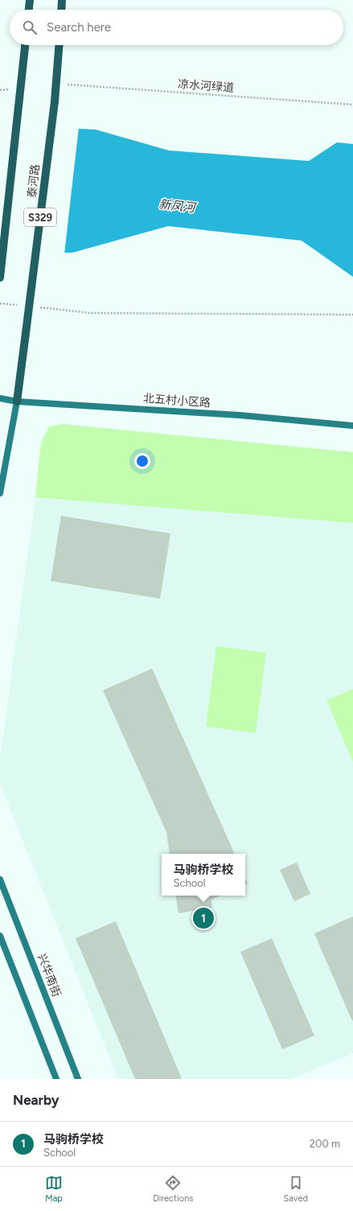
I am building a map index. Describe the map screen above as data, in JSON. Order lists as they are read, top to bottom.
{
  "streets": {
    "main road": [
      "泰河路",
      "S329",
      "北五村小区路",
      "兴华南街"
    ],
    "path": ["凉水河绿道"]
  },
  "crossings": [
    ["凉水河绿道", "泰河路"],
    ["泰河路", "北五村小区路"]
  ],
  "water": ["新凤河"],
  "page": {
    "search": "Search here",
    "popup": ["马驹桥学校", "School"],
    "pins": "1",
    "heading": "Nearby",
    "list": [
      {
        "mark": "1",
        "name": "马驹桥学校",
        "note": "School",
        "value": "200 m"
      }
    ],
    "nav": ["Map", "Directions", "Saved"]
  }
}
